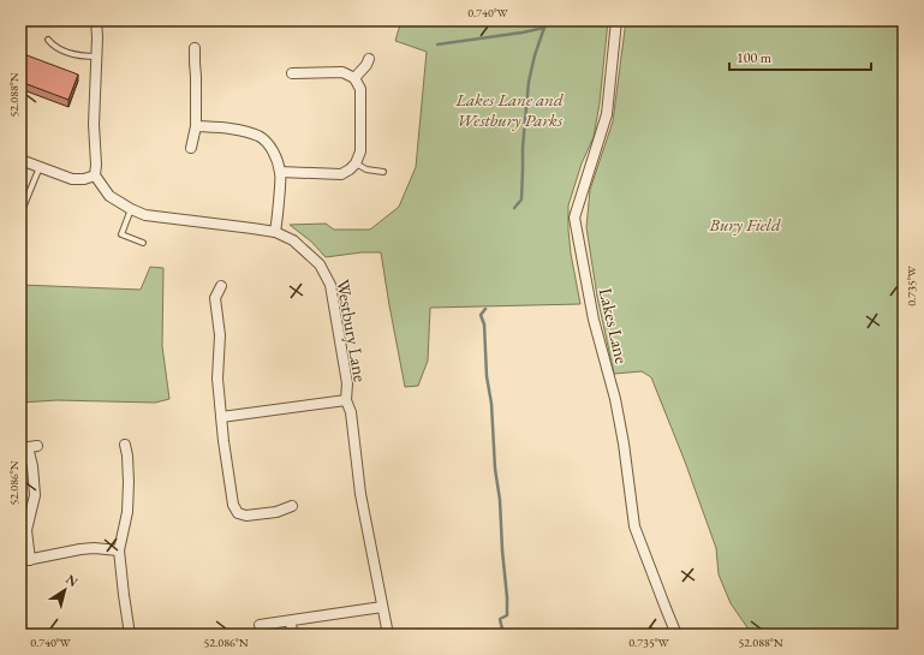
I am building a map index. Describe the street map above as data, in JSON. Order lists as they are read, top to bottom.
{
  "streets": {
    "street": ["Lakes Lane", "Westbury Lane"]
  },
  "parks": ["Lakes Lane and Westbury Parks", "Bury Field"],
  "scale_bar": "100 m",
  "north": "top right",
  "coordinates": [
    "0.740°W",
    "52.088°N",
    "0.735°W",
    "52.086°N"
  ]
}
